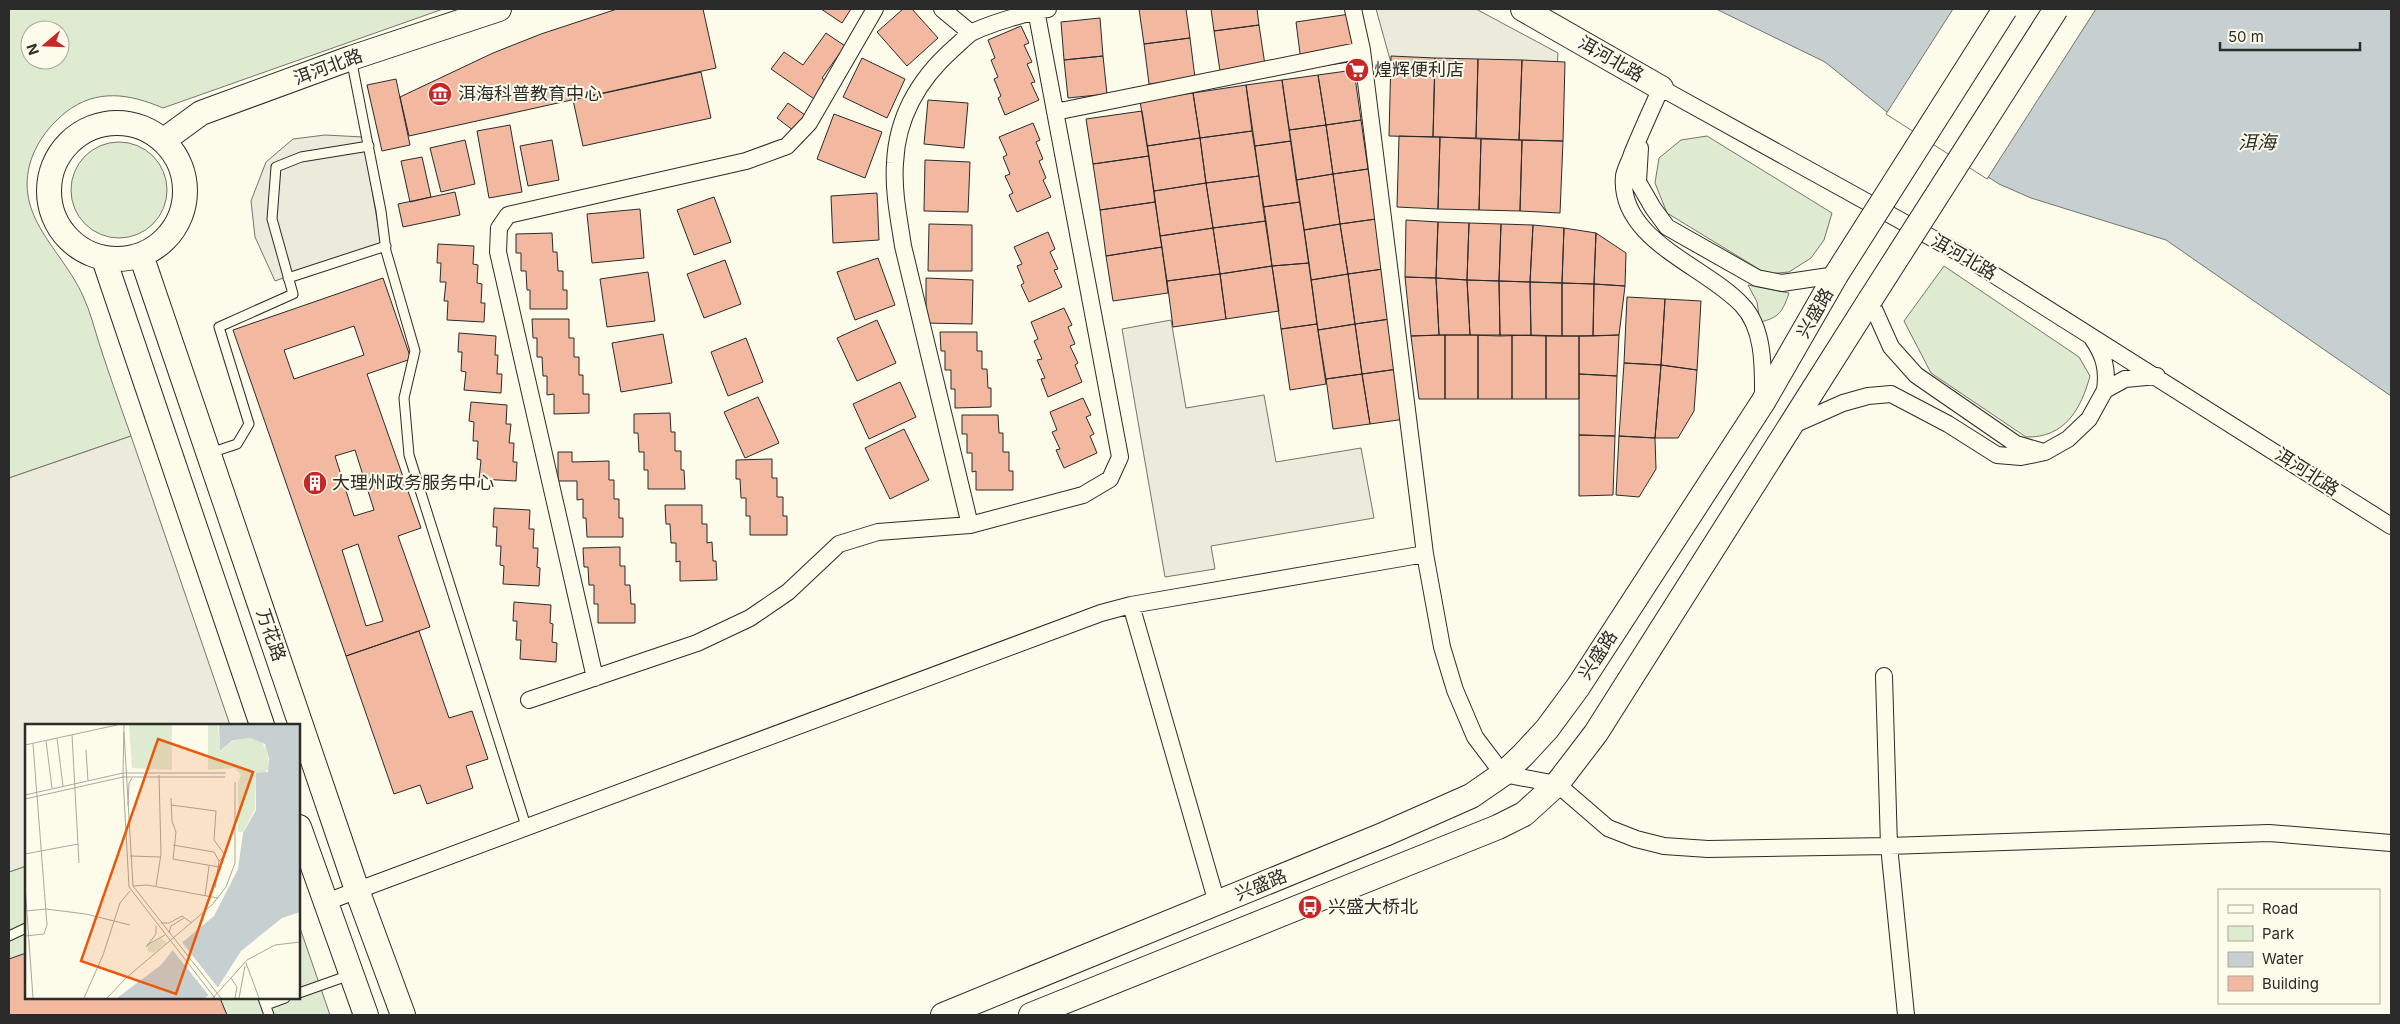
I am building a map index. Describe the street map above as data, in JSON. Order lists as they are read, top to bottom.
{
  "streets": {
    "street": ["洱河北路", "兴盛路", "万花路"]
  },
  "crossings": [
    ["洱河北路", "万花路"]
  ],
  "water": ["洱海"],
  "places": {
    "supermarket": ["煌辉便利店"],
    "museum": ["洱海科普教育中心"],
    "building": ["大理州政务服务中心"],
    "bus stop": ["兴盛大桥北"]
  },
  "legend": [
    "Road",
    "Park",
    "Water",
    "Building"
  ],
  "scale_bar": "50 m",
  "north": "left"
}
